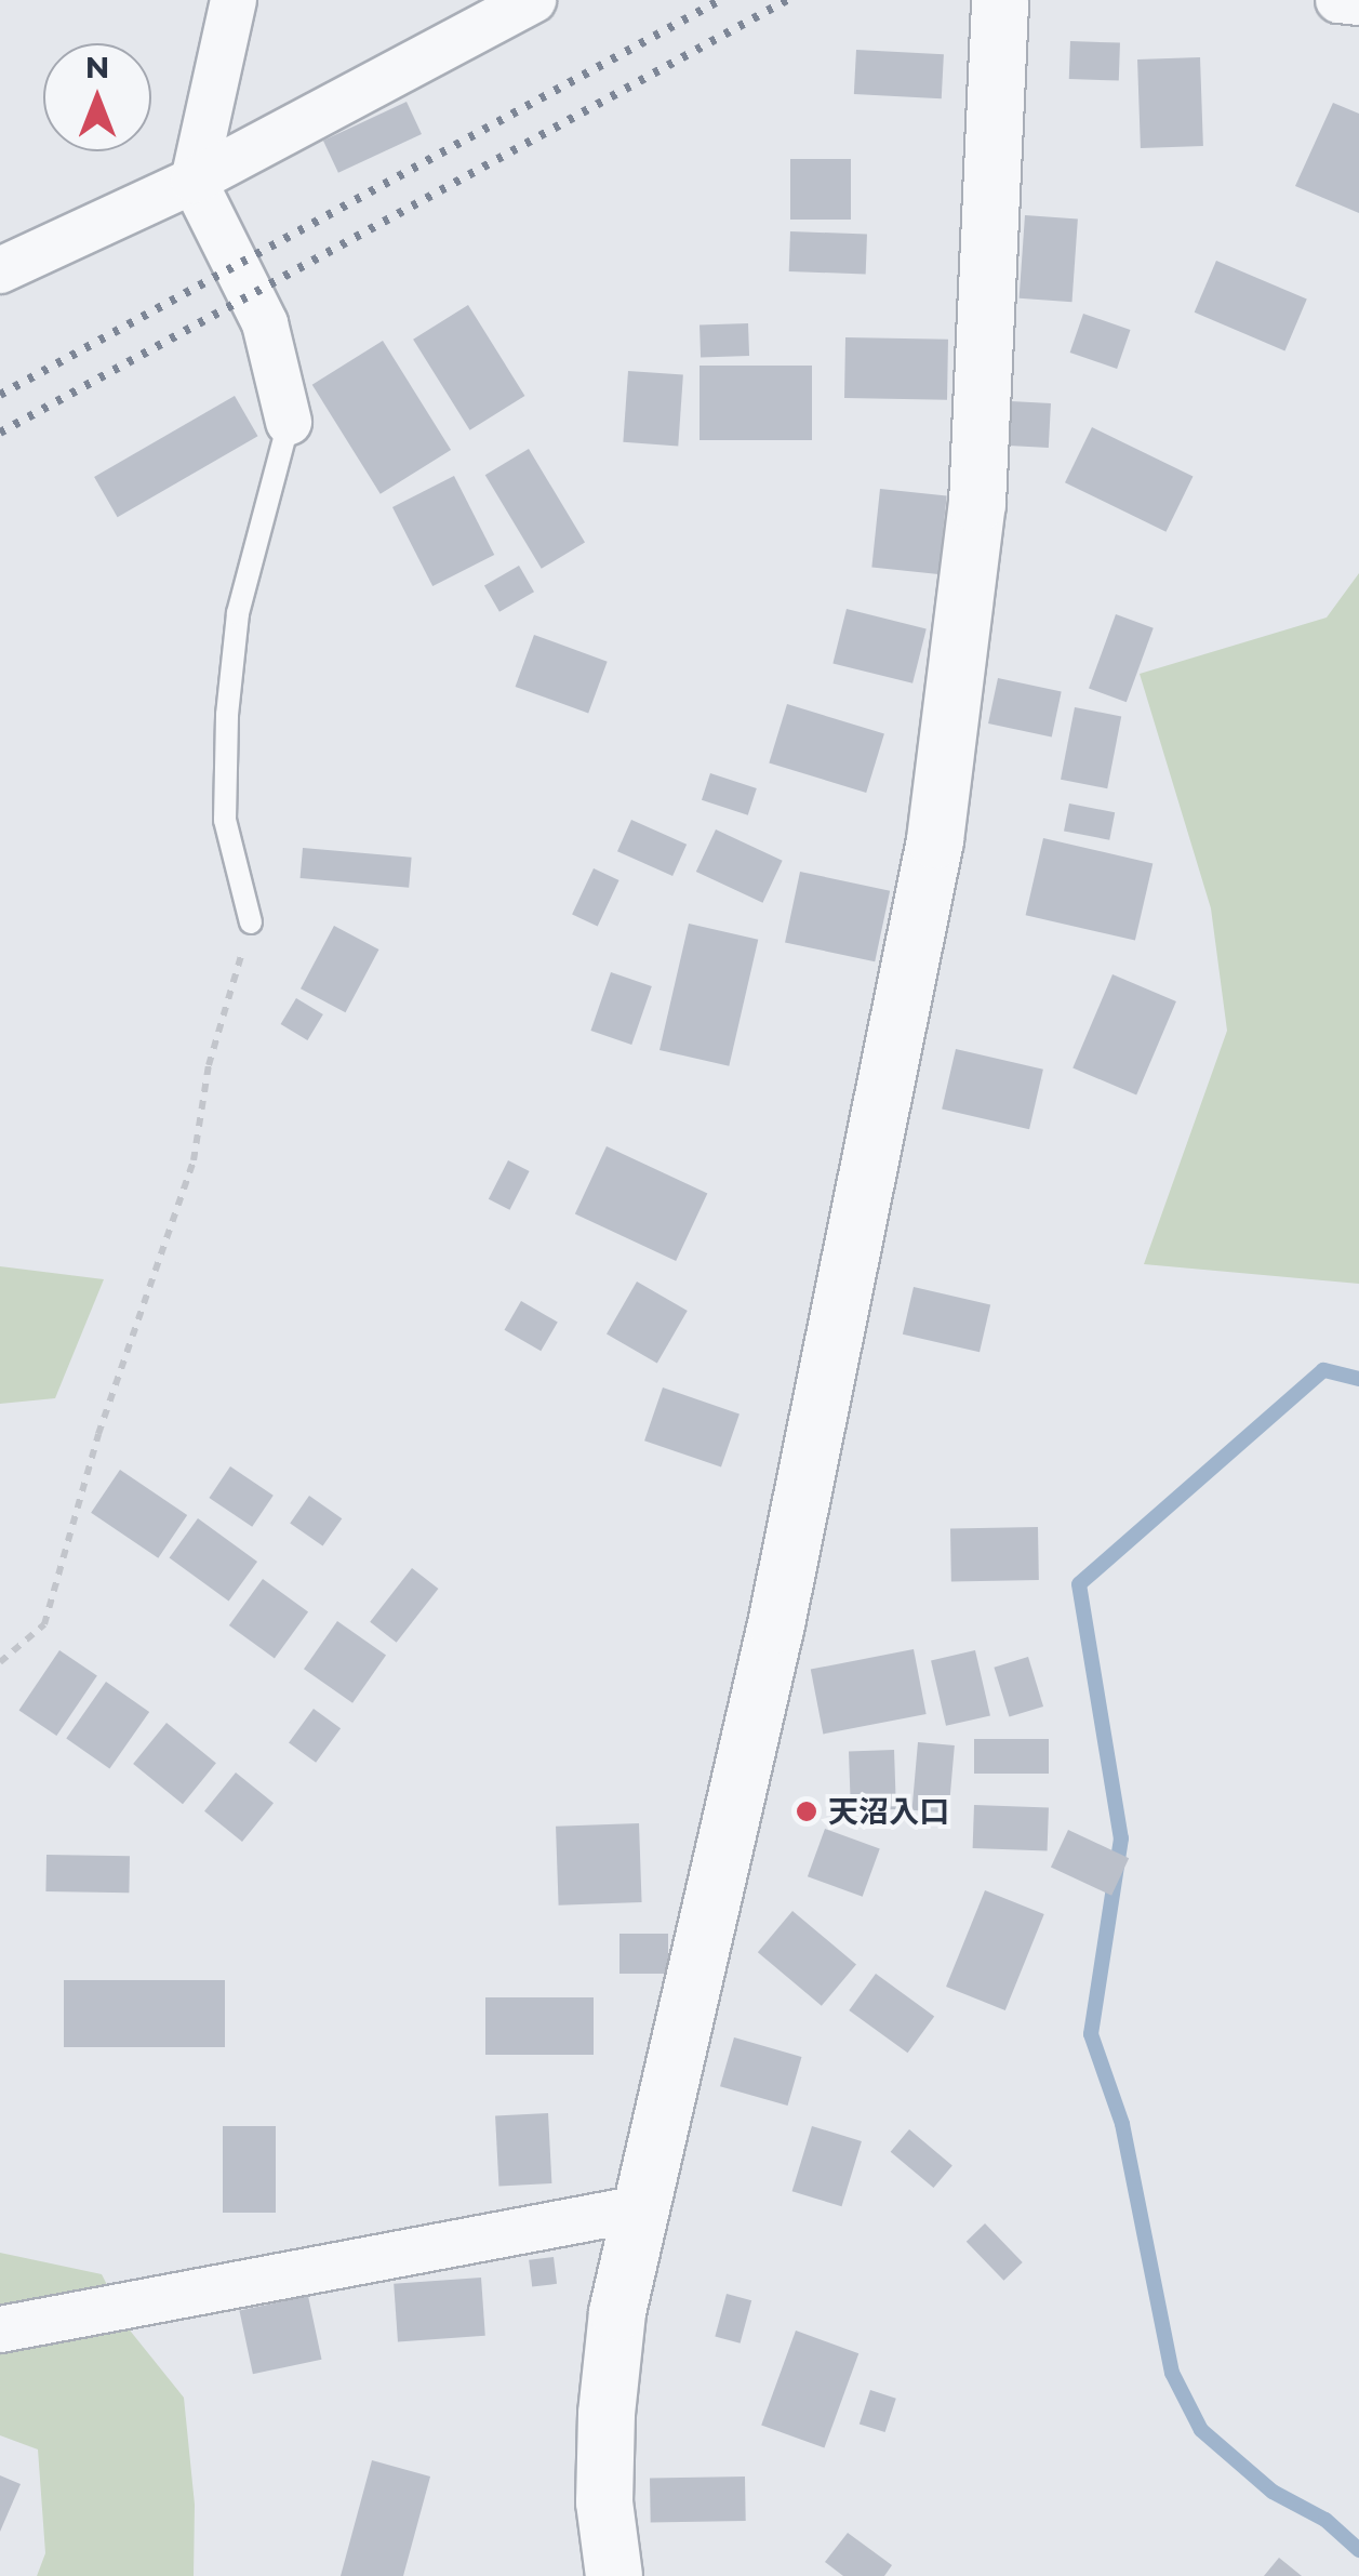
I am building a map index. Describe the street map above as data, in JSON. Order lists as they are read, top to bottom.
{
  "places": ["天沼入口"],
  "north": "top"
}
